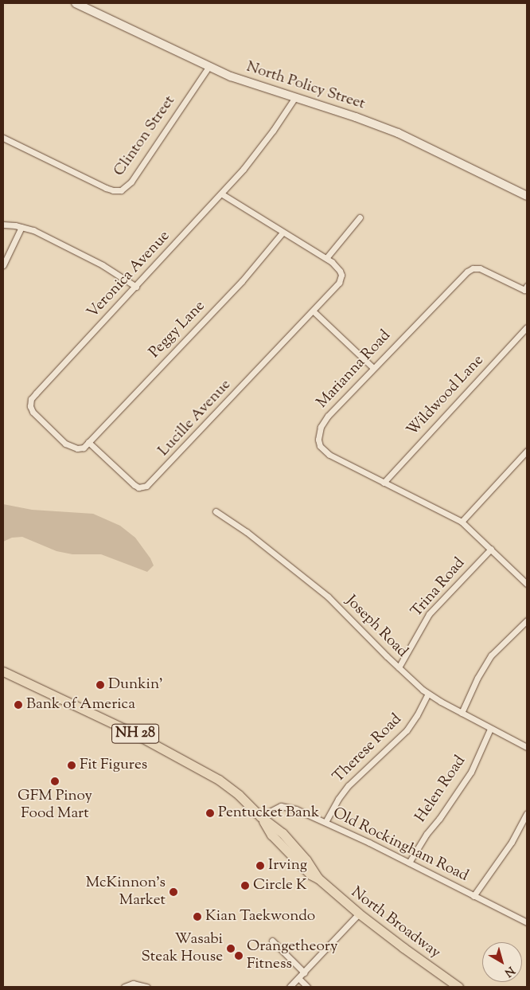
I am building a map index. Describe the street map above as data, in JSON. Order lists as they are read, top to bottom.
{
  "streets": {
    "main road": ["NH 28", "North Broadway"],
    "street": [
      "North Policy Street",
      "Clinton Street",
      "Veronica Avenue",
      "Peggy Lane",
      "Marianna Road",
      "Wildwood Lane",
      "Lucille Avenue",
      "Trina Road",
      "Joseph Road",
      "Therese Road",
      "Helen Road",
      "Old Rockingham Road"
    ]
  },
  "crossings": [
    ["North Policy Street", "Clinton Street"],
    ["North Policy Street", "Veronica Avenue"],
    ["Veronica Avenue", "Peggy Lane"],
    ["Veronica Avenue", "Lucille Avenue"],
    ["Peggy Lane", "Lucille Avenue"],
    ["Marianna Road", "Wildwood Lane"],
    ["Marianna Road", "Trina Road"],
    ["Trina Road", "Joseph Road"],
    ["Joseph Road", "Therese Road"],
    ["Joseph Road", "Helen Road"],
    ["Therese Road", "Old Rockingham Road"],
    ["Helen Road", "Old Rockingham Road"],
    ["Old Rockingham Road", "North Broadway"]
  ],
  "places": [
    "Dunkin'",
    "Bank of America",
    "Fit Figures",
    "GFM Pinoy Food Mart",
    "Pentucket Bank",
    "Irving",
    "Circle K",
    "McKinnon's Market",
    "Kian Taekwondo",
    "Wasabi Steak House",
    "Orangetheory Fitness"
  ],
  "north": "bottom right"
}
